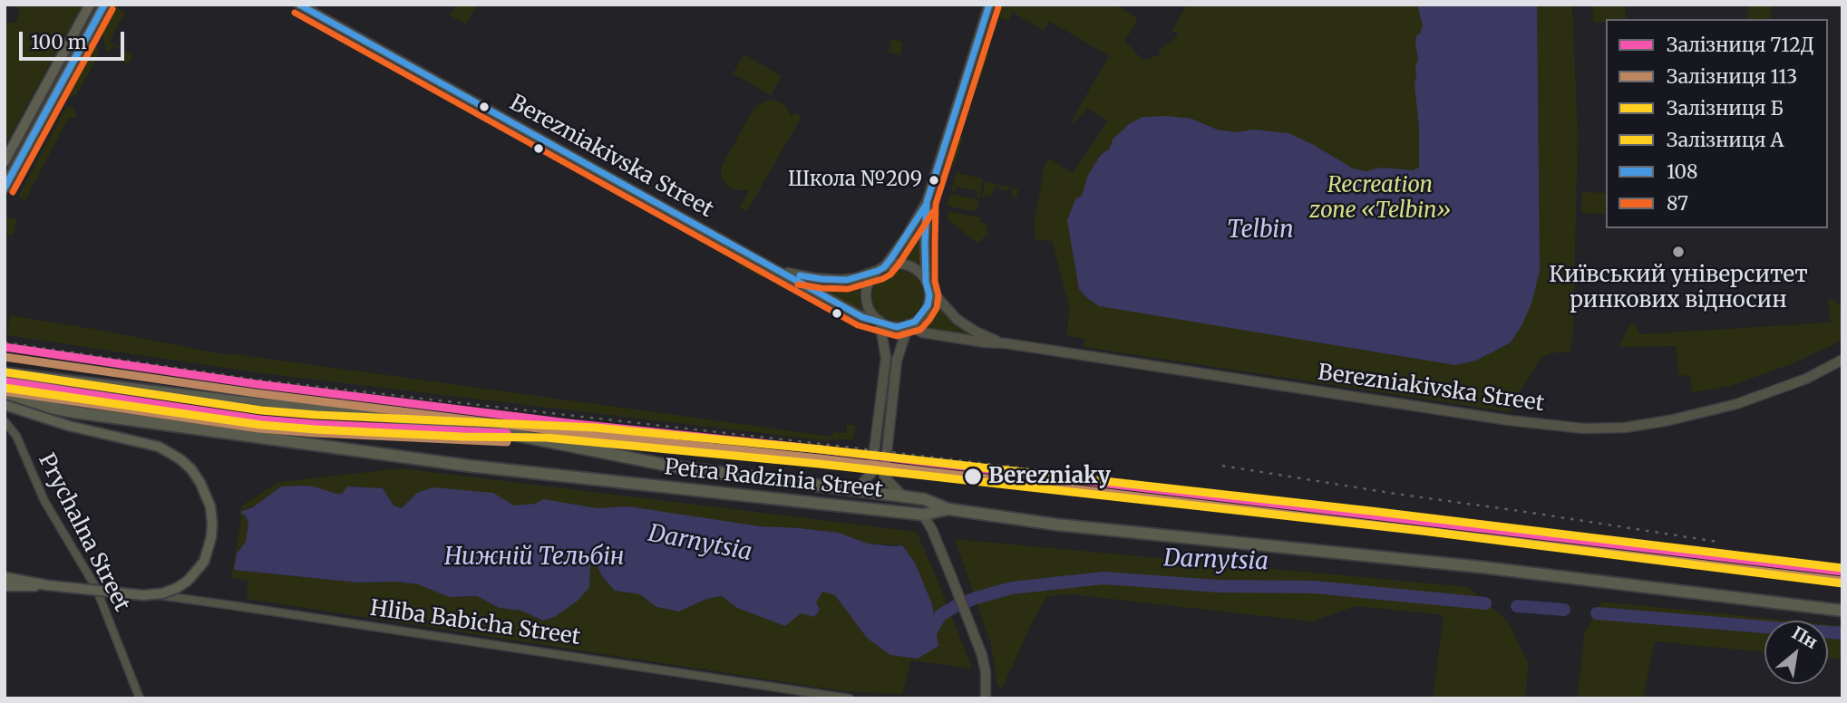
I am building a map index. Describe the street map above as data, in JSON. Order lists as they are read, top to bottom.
{
  "streets": {
    "main road": ["Petra Radzinia Street"],
    "street": ["Berezniakivska Street", "Prychalna Street", "Hliba Babicha Street"]
  },
  "crossings": [
    ["Prychalna Street", "Hliba Babicha Street"]
  ],
  "water": ["Telbin", "Darnytsia", "Нижній Тельбін"],
  "parks": ["Recreation zone «Telbin»"],
  "places": ["Школа №209", "Київський університет ринкових відносин", "Berezniaky"],
  "lines": [
    "transit line 108",
    "transit line 87",
    "rail line 712Д",
    "rail line 113",
    "rail line A",
    "rail line Б"
  ],
  "legend": [
    "Залізниця 712Д",
    "Залізниця 113",
    "Залізниця Б",
    "Залізниця A",
    "108",
    "87"
  ],
  "scale_bar": "100 m",
  "north": "top right"
}
